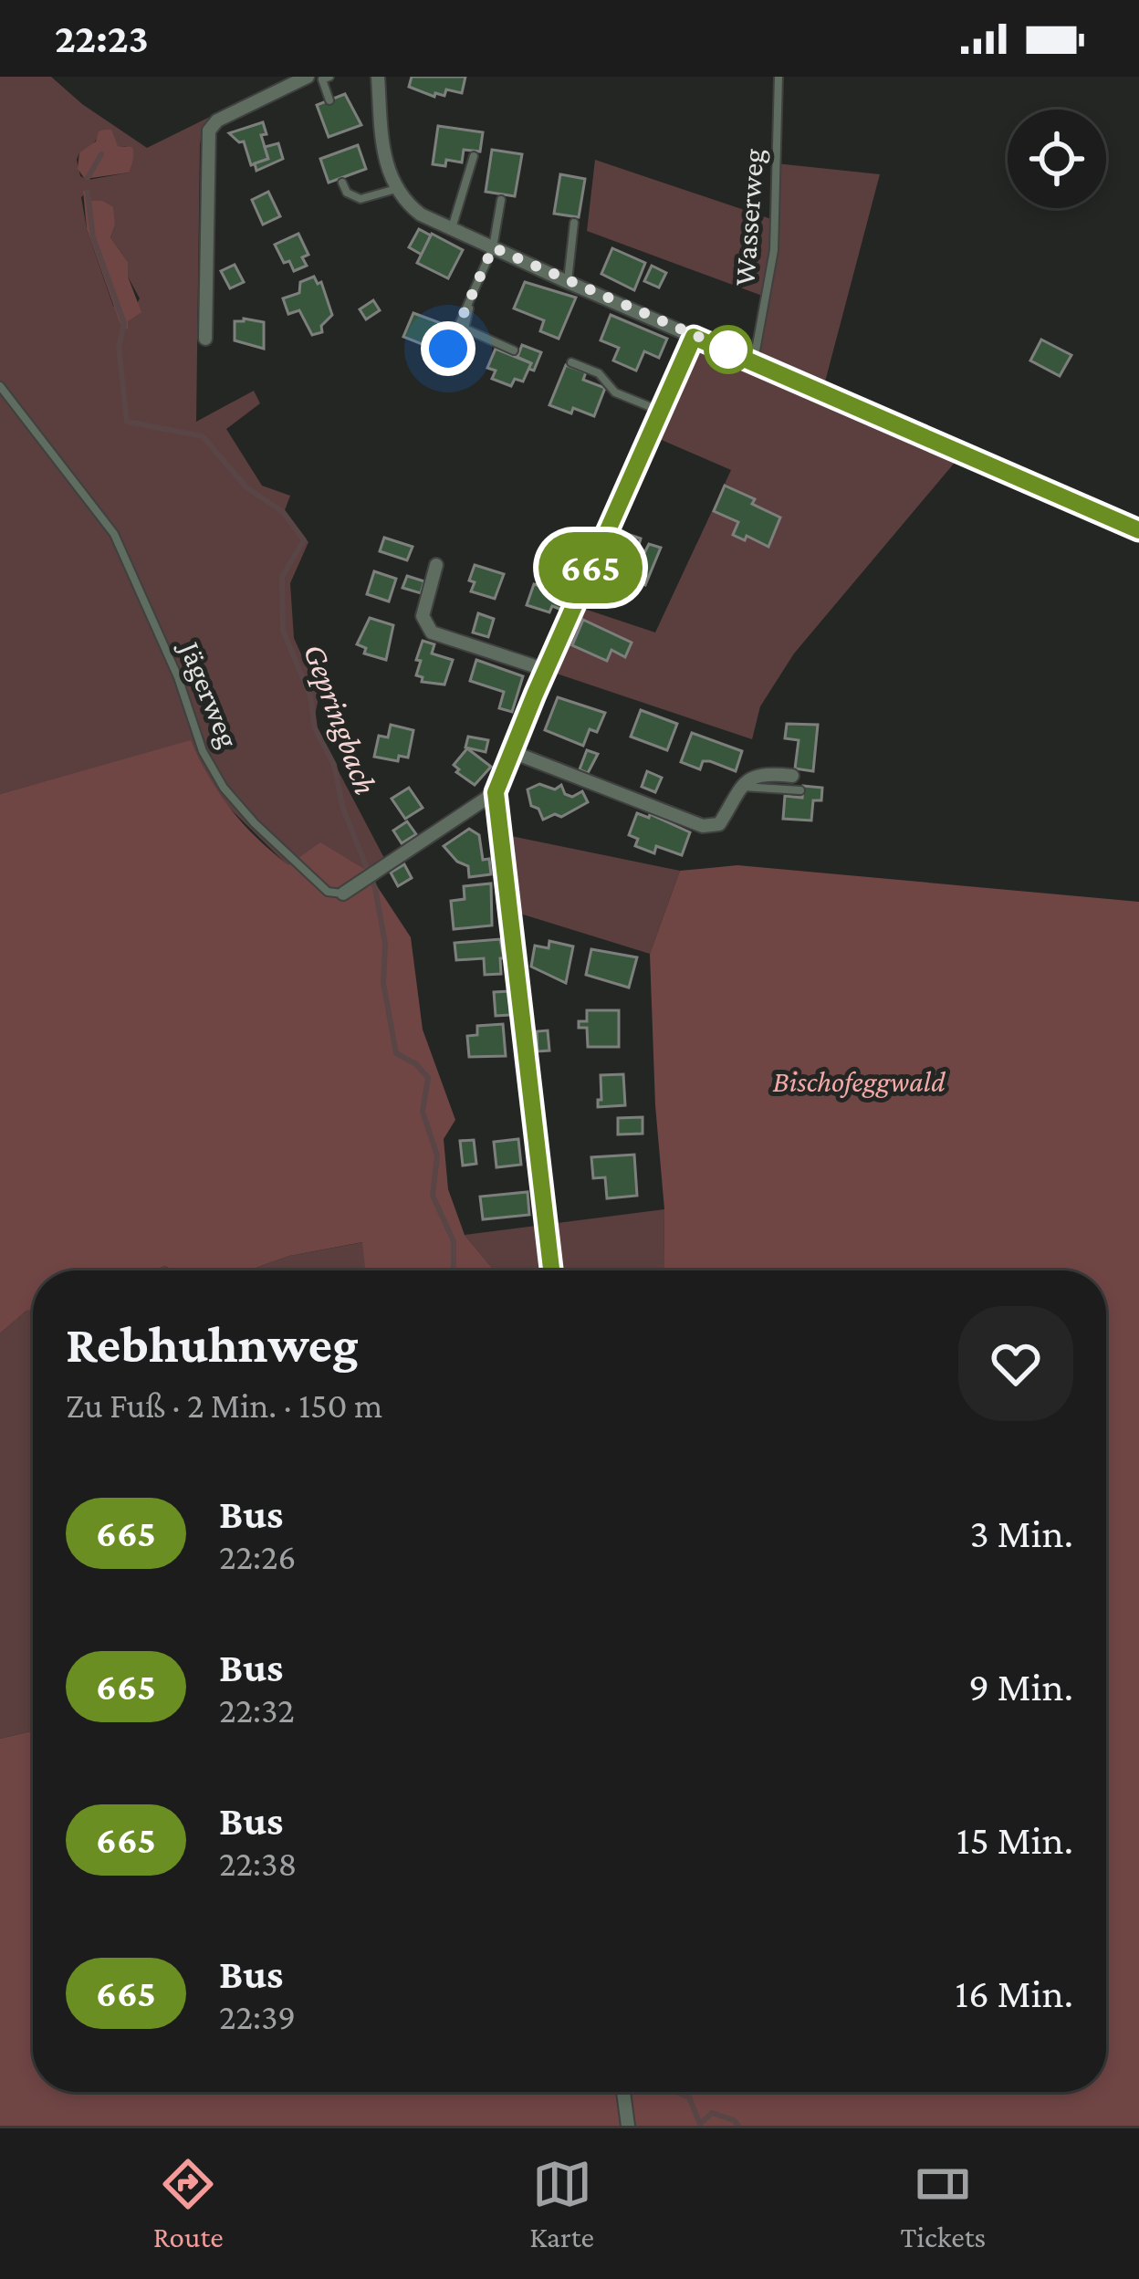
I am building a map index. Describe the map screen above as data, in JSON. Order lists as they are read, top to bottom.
{
  "streets": {
    "street": ["Jägerweg"],
    "lane": ["Wasserweg"]
  },
  "water": ["Gepringbach"],
  "parks": ["Bischofeggwald"],
  "lines": ["bus line 665"],
  "page": {
    "status": "22:23",
    "on_map": "665",
    "heading": ["Rebhuhnweg", "Zu Fuß · 2 Min. · 150 m"],
    "list": [
      {
        "mark": "665",
        "name": "Bus",
        "note": "22:26",
        "value": "3 Min."
      },
      {
        "mark": "665",
        "name": "Bus",
        "note": "22:32",
        "value": "9 Min."
      },
      {
        "mark": "665",
        "name": "Bus",
        "note": "22:38",
        "value": "15 Min."
      },
      {
        "mark": "665",
        "name": "Bus",
        "note": "22:39",
        "value": "16 Min."
      }
    ],
    "tabs": ["Route", "Karte", "Tickets"]
  }
}
